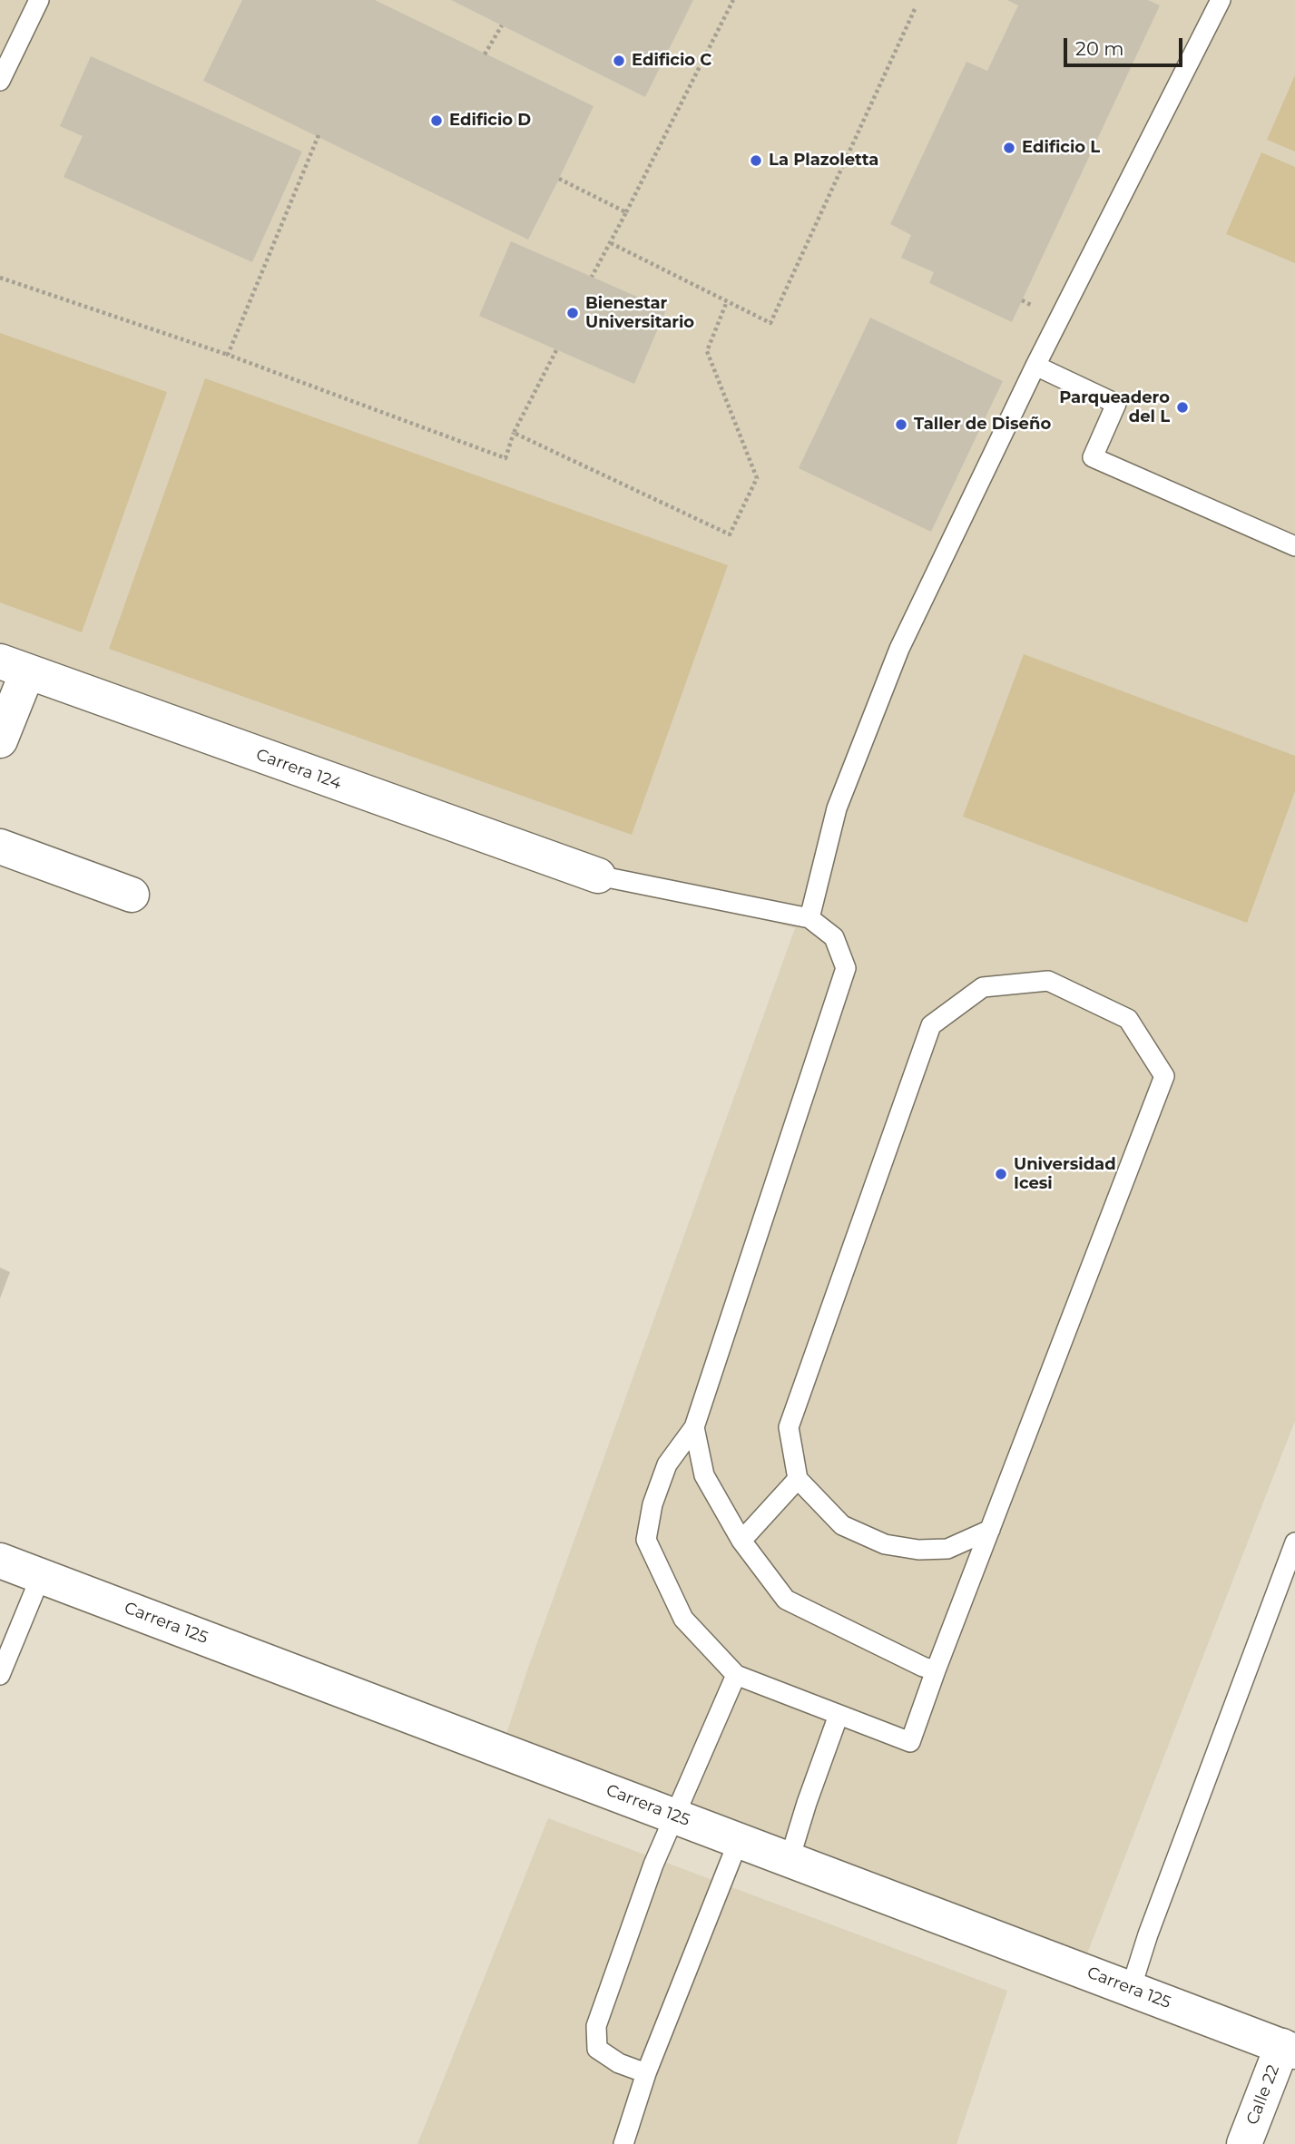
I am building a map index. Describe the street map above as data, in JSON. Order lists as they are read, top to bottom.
{
  "streets": {
    "main road": ["Carrera 124", "Carrera 125", "Calle 22"]
  },
  "crossings": [
    ["Carrera 125", "Calle 22"]
  ],
  "places": [
    "Edificio C",
    "Edificio D",
    "Edificio L",
    "La Plazoletta",
    "Bienestar Universitario",
    "Parqueadero del L",
    "Taller de Diseño",
    "Universidad Icesi"
  ],
  "scale_bar": "20 m"
}
